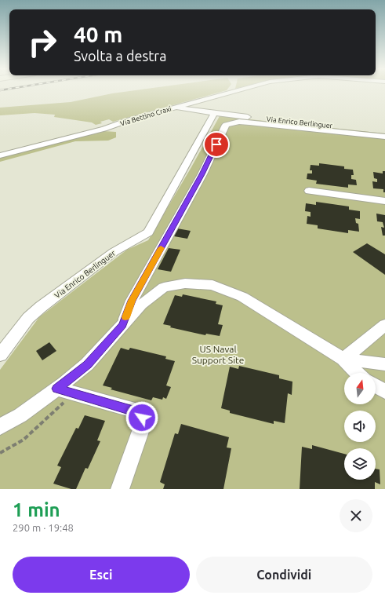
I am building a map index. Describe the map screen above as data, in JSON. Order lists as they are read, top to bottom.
{
  "streets": {
    "street": ["Via Bettino Craxi", "Via Enrico Berlinguer"]
  },
  "crossings": [
    ["Via Bettino Craxi", "Via Enrico Berlinguer"]
  ],
  "parks": ["US Naval Support Site"],
  "north": "top",
  "page": {
    "turn": ["40 m", "Svolta a destra"],
    "heading": ["1 min", "290 m · 19:48"],
    "buttons": ["Esci", "Condividi"]
  }
}
